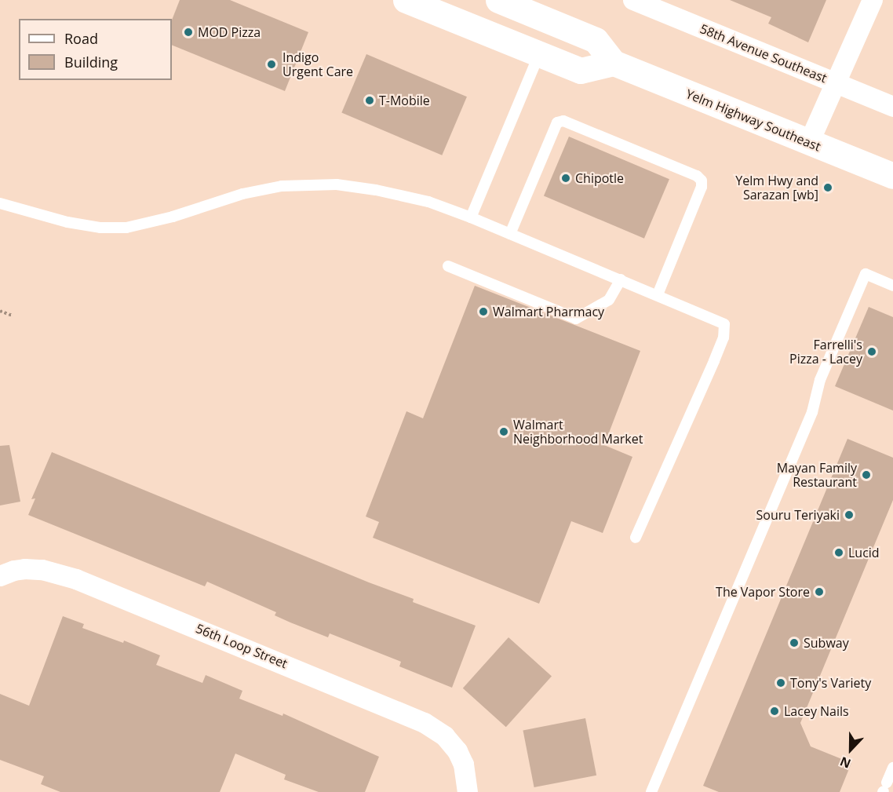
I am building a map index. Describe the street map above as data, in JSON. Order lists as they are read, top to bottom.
{
  "streets": {
    "main road": ["Yelm Highway Southeast"],
    "street": ["58th Avenue Southeast", "56th Loop Street"]
  },
  "places": [
    "MOD Pizza",
    "Indigo Urgent Care",
    "T-Mobile",
    "Chipotle",
    "Yelm Hwy and Sarazan [wb]",
    "Walmart Pharmacy",
    "Farrelli's Pizza - Lacey",
    "Walmart Neighborhood Market",
    "Mayan Family Restaurant",
    "Souru Teriyaki",
    "Lucid",
    "The Vapor Store",
    "Subway",
    "Tony's Variety",
    "Lacey Nails"
  ],
  "legend": ["Road", "Building"],
  "north": "bottom"
}
